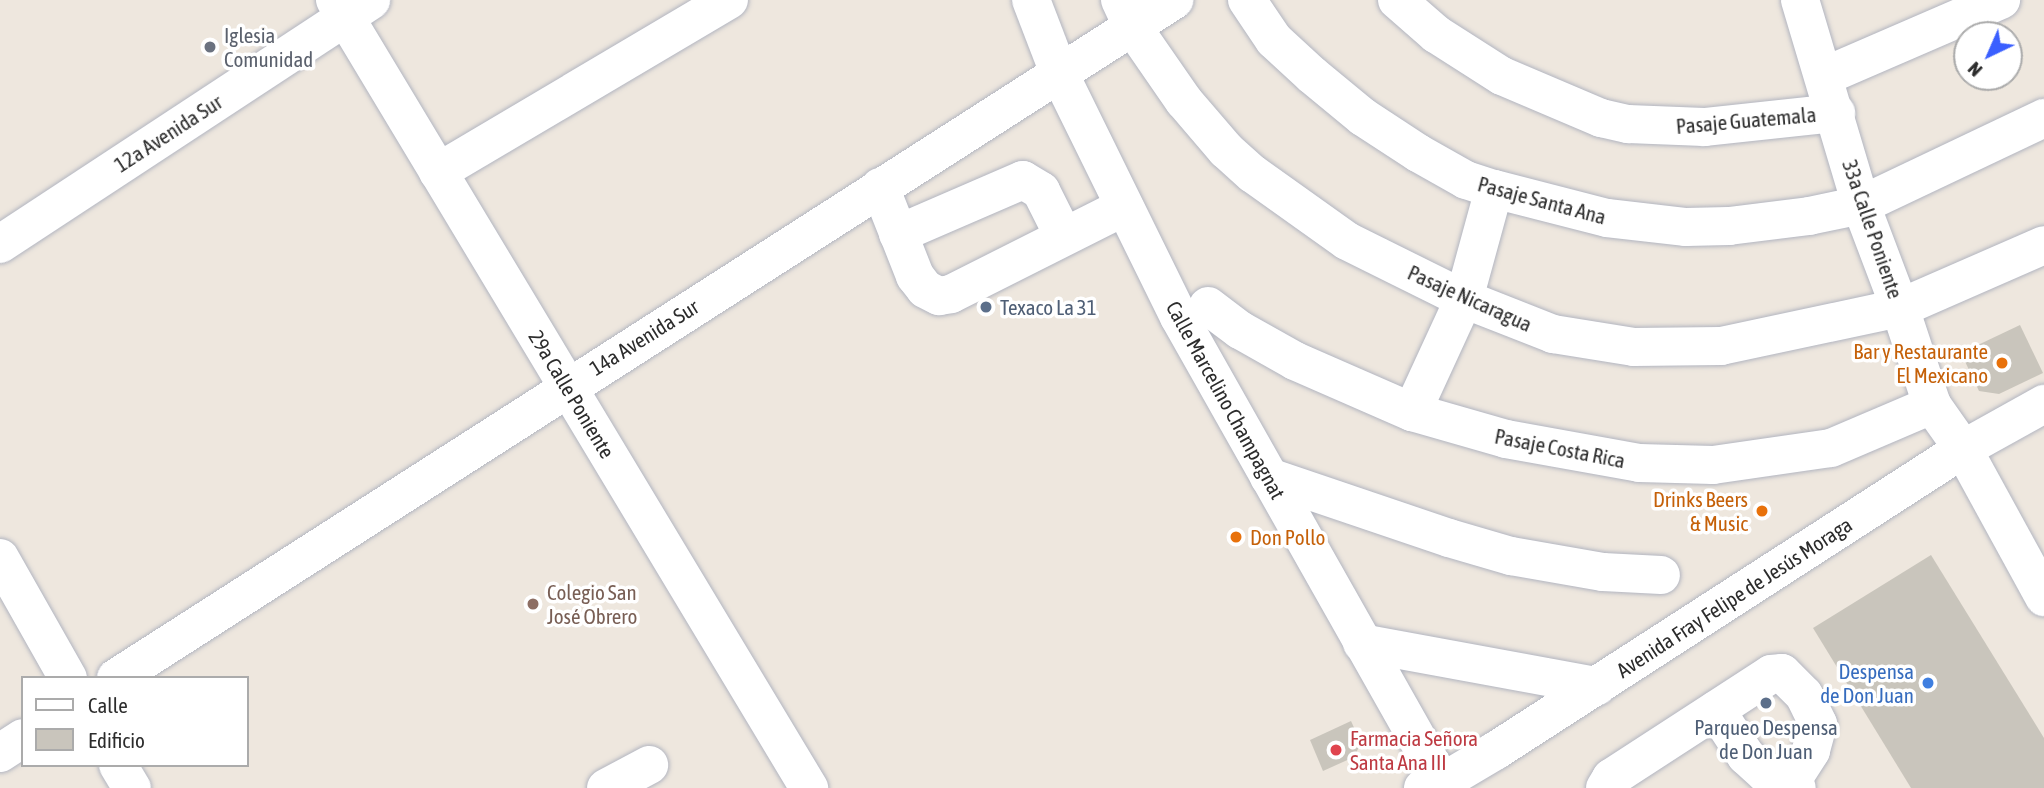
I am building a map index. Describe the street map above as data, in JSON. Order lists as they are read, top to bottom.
{
  "streets": {
    "street": [
      "Pasaje Guatemala",
      "12a Avenida Sur",
      "Pasaje Santa Ana",
      "33a Calle Poniente",
      "Pasaje Nicaragua",
      "14a Avenida Sur",
      "29a Calle Poniente",
      "Calle Marcelino Champagnat",
      "Pasaje Costa Rica",
      "Avenida Fray Felipe de Jesús Moraga"
    ]
  },
  "crossings": [
    ["Pasaje Guatemala", "33a Calle Poniente"],
    ["12a Avenida Sur", "29a Calle Poniente"],
    ["Pasaje Santa Ana", "33a Calle Poniente"],
    ["33a Calle Poniente", "Pasaje Nicaragua"],
    ["33a Calle Poniente", "Pasaje Costa Rica"],
    ["33a Calle Poniente", "Avenida Fray Felipe de Jesús Moraga"],
    ["Pasaje Nicaragua", "14a Avenida Sur"],
    ["14a Avenida Sur", "29a Calle Poniente"],
    ["14a Avenida Sur", "Calle Marcelino Champagnat"],
    ["Calle Marcelino Champagnat", "Avenida Fray Felipe de Jesús Moraga"]
  ],
  "places": [
    "Iglesia Comunidad",
    "Texaco La 31",
    "Bar y Restaurante El Mexicano",
    "Drinks Beers & Music",
    "Don Pollo",
    "Colegio San José Obrero",
    "Despensa de Don Juan",
    "Parqueo Despensa de Don Juan",
    "Farmacia Señora Santa Ana III"
  ],
  "legend": ["Calle", "Edificio"],
  "north": "bottom left"
}
